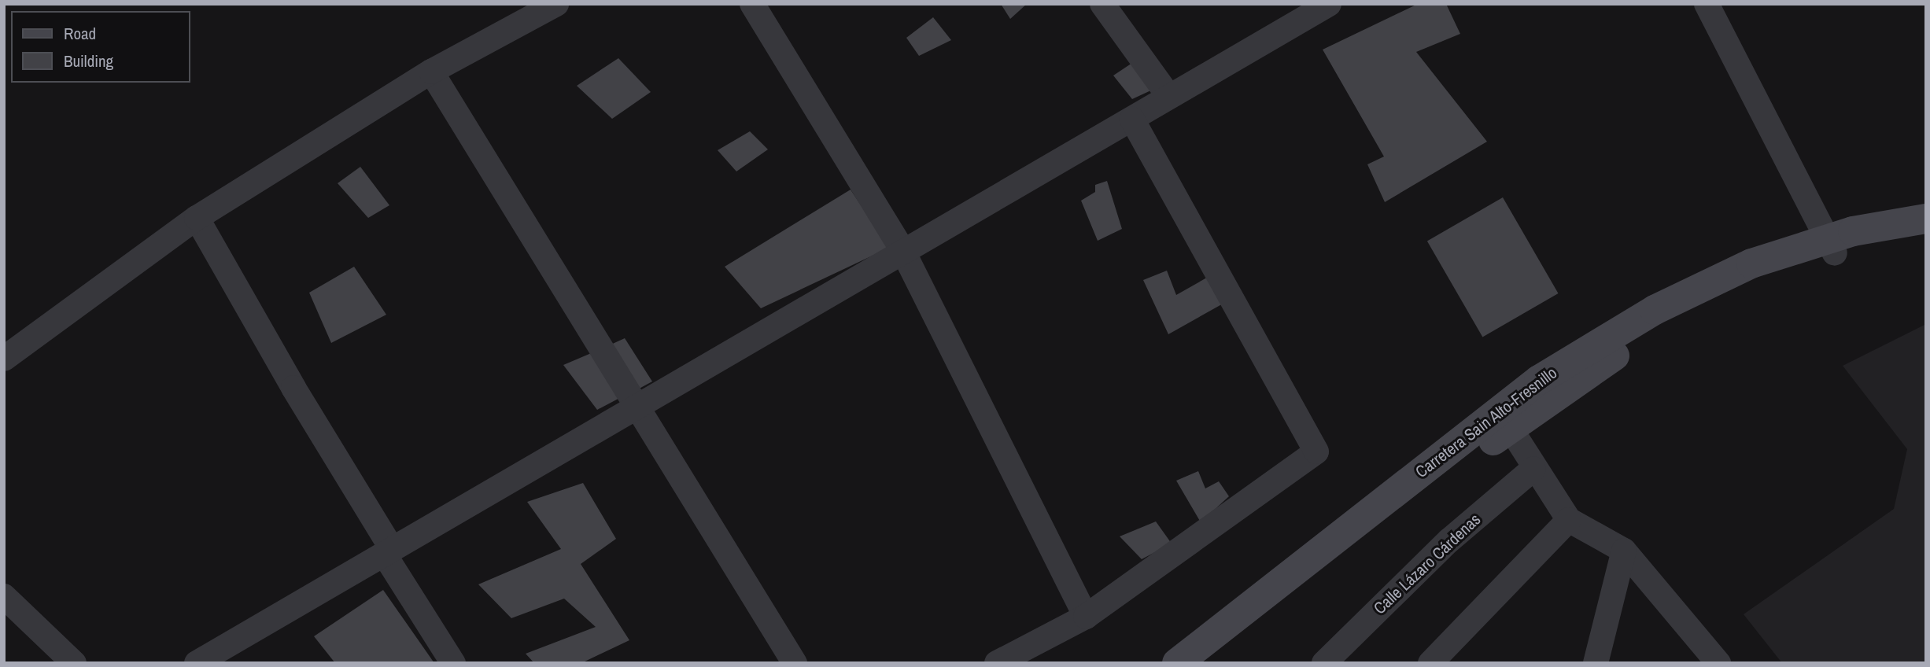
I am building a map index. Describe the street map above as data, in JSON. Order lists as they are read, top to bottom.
{
  "streets": {
    "main road": ["Carretera Sain Alto-Fresnillo"],
    "street": ["Calle Lázaro Cárdenas"]
  },
  "legend": ["Road", "Building"]
}
